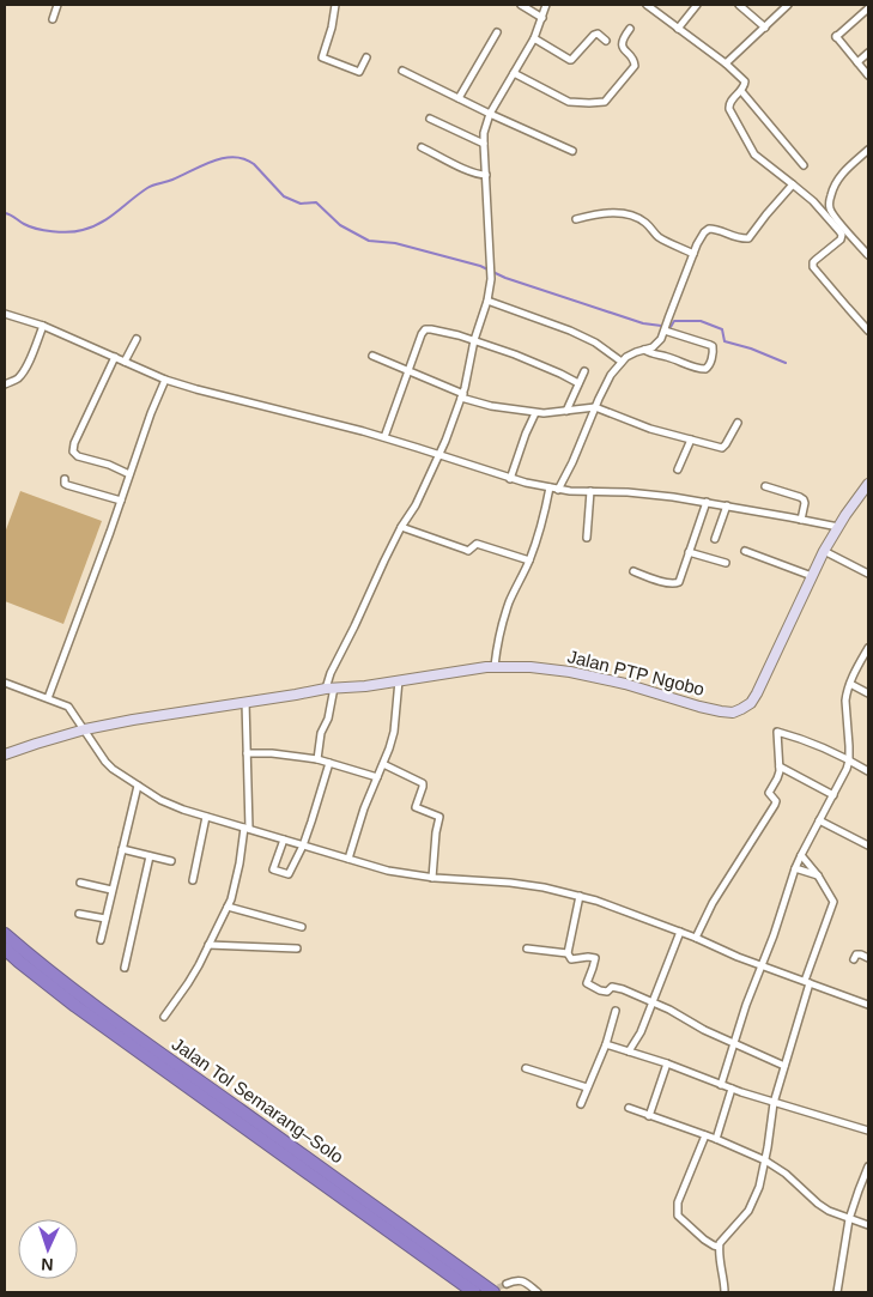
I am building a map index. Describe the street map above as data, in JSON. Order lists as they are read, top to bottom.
{
  "streets": {
    "highway": ["Jalan Tol Semarang–Solo"],
    "main road": ["Jalan PTP Ngobo"]
  },
  "north": "bottom"
}
